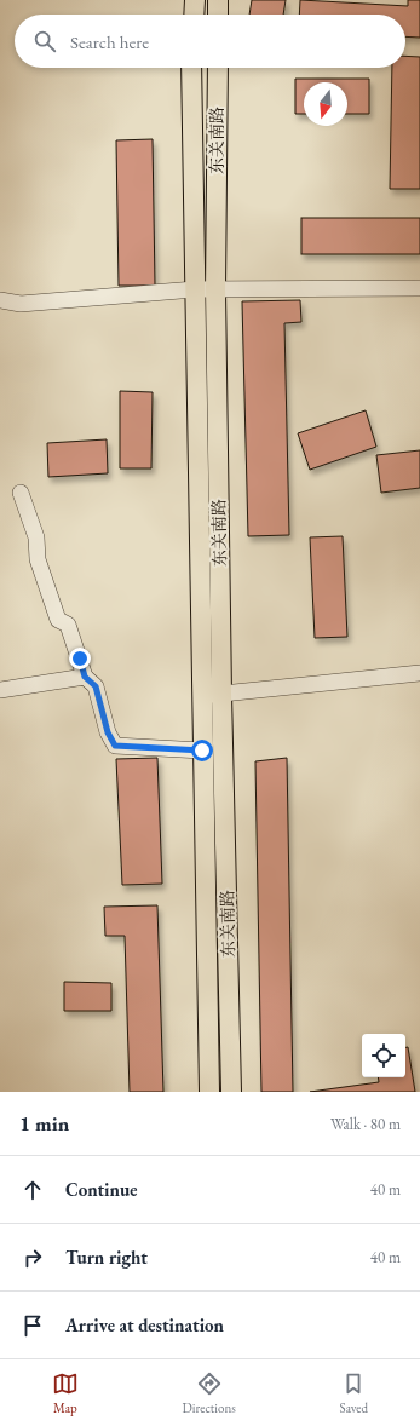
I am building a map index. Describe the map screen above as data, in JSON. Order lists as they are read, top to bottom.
{
  "streets": {
    "main road": ["东关南路"]
  },
  "north": "bottom",
  "page": {
    "search": "Search here",
    "heading": ["1 min", "Walk · 80 m"],
    "list": [
      ["Continue", "40 m"],
      ["Turn right", "40 m"],
      "Arrive at destination"
    ],
    "nav": ["Map", "Directions", "Saved"]
  }
}
